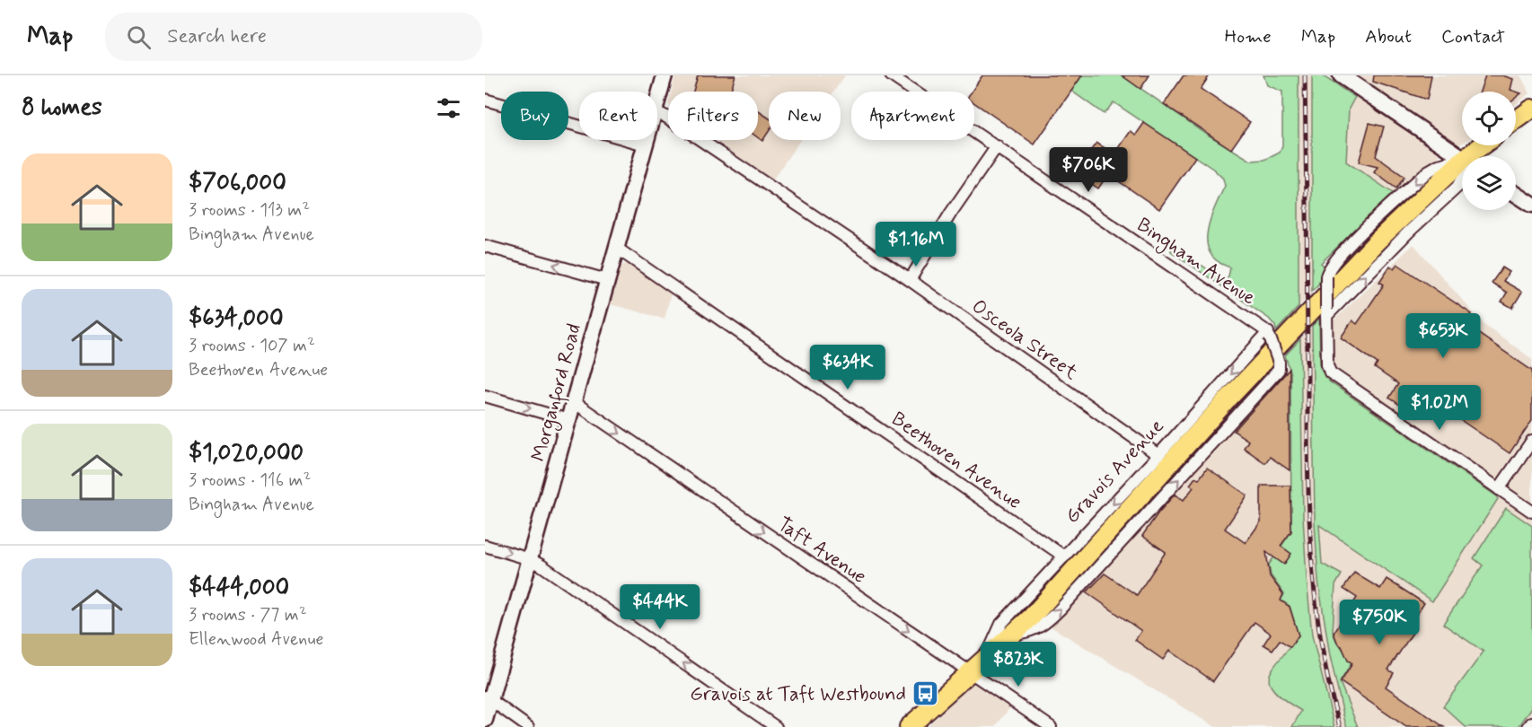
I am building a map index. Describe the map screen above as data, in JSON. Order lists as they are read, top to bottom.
{
  "streets": {
    "main road": ["Gravois Avenue"],
    "street": [
      "Bingham Avenue",
      "Osceola Street",
      "Morganford Road",
      "Beethoven Avenue",
      "Taft Avenue"
    ]
  },
  "crossings": [
    ["Bingham Avenue", "Gravois Avenue"],
    ["Osceola Street", "Gravois Avenue"],
    ["Morganford Road", "Beethoven Avenue"],
    ["Morganford Road", "Taft Avenue"],
    ["Beethoven Avenue", "Gravois Avenue"],
    ["Gravois Avenue", "Taft Avenue"]
  ],
  "one_way": ["Taft Avenue"],
  "places": {
    "bus stop": ["Gravois at Taft Westbound"]
  },
  "page": {
    "header": "Map",
    "search": "Search here",
    "nav": [
      "Home",
      "Map",
      "About",
      "Contact"
    ],
    "heading": "8 homes",
    "chip": [
      "Buy",
      "Rent",
      "Filters",
      "New",
      "Apartment"
    ],
    "list": [
      {
        "name": "$706,000",
        "note": "3 rooms · 113 m² · Bingham Avenue"
      },
      {
        "name": "$634,000",
        "note": "3 rooms · 107 m² · Beethoven Avenue"
      },
      {
        "name": "$1,020,000",
        "note": "3 rooms · 116 m² · Bingham Avenue"
      },
      {
        "name": "$444,000",
        "note": "3 rooms · 77 m² · Ellenwood Avenue"
      }
    ],
    "price": [
      "$706K",
      "$1.16M",
      "$653K",
      "$634K",
      "$1.02M",
      "$444K",
      "$750K",
      "$823K"
    ]
  }
}
